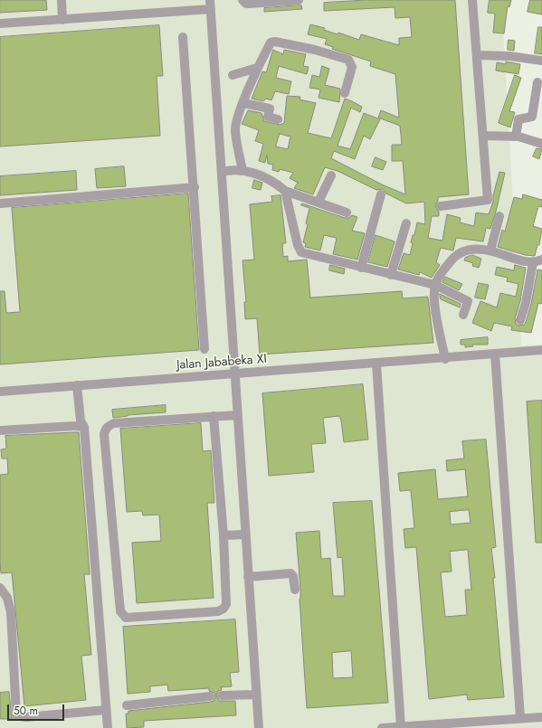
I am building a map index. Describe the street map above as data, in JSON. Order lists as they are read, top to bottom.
{
  "streets": {
    "street": ["Jalan Jababeka XI"]
  },
  "scale_bar": "50 m"
}
